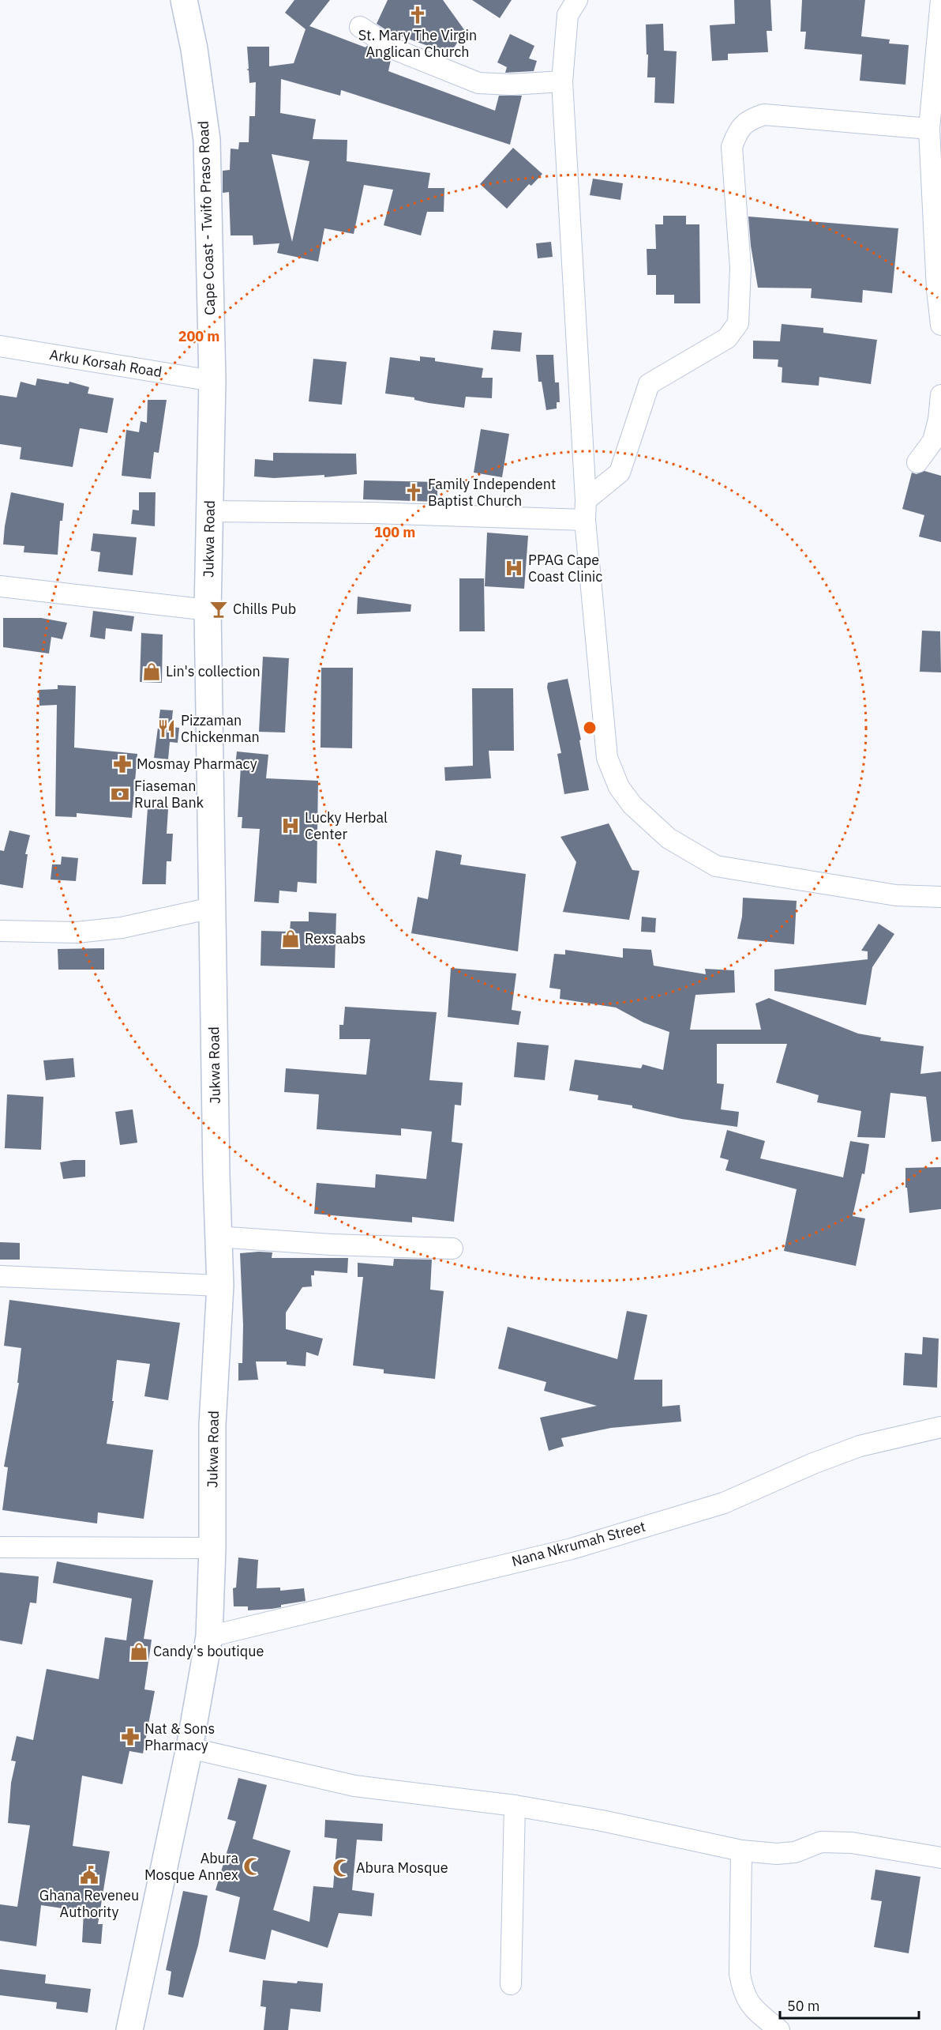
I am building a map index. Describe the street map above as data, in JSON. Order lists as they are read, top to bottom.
{
  "streets": {
    "main road": ["Cape Coast - Twifo Praso Road", "Jukwa Road"],
    "street": ["Arku Korsah Road", "Nana Nkrumah Street"]
  },
  "crossings": [
    ["Cape Coast - Twifo Praso Road", "Arku Korsah Road"],
    ["Cape Coast - Twifo Praso Road", "Jukwa Road"],
    ["Arku Korsah Road", "Jukwa Road"],
    ["Jukwa Road", "Nana Nkrumah Street"]
  ],
  "places": {
    "church": ["St. Mary The Virgin Anglican Church", "Family Independent Baptist Church"],
    "hospital": ["PPAG Cape Coast Clinic", "Lucky Herbal Center"],
    "bar": ["Chills Pub"],
    "shop": ["Lin's collection", "Rexsaabs", "Candy's boutique"],
    "restaurant": ["Pizzaman Chickenman"],
    "pharmacy": ["Mosmay Pharmacy", "Nat & Sons Pharmacy"],
    "bank": ["Fiaseman Rural Bank"],
    "mosque": ["Abura Mosque Annex", "Abura Mosque"],
    "public building": ["Ghana Reveneu Authority"]
  },
  "scale_bar": "50 m",
  "rings": ["200 m", "100 m"]
}
